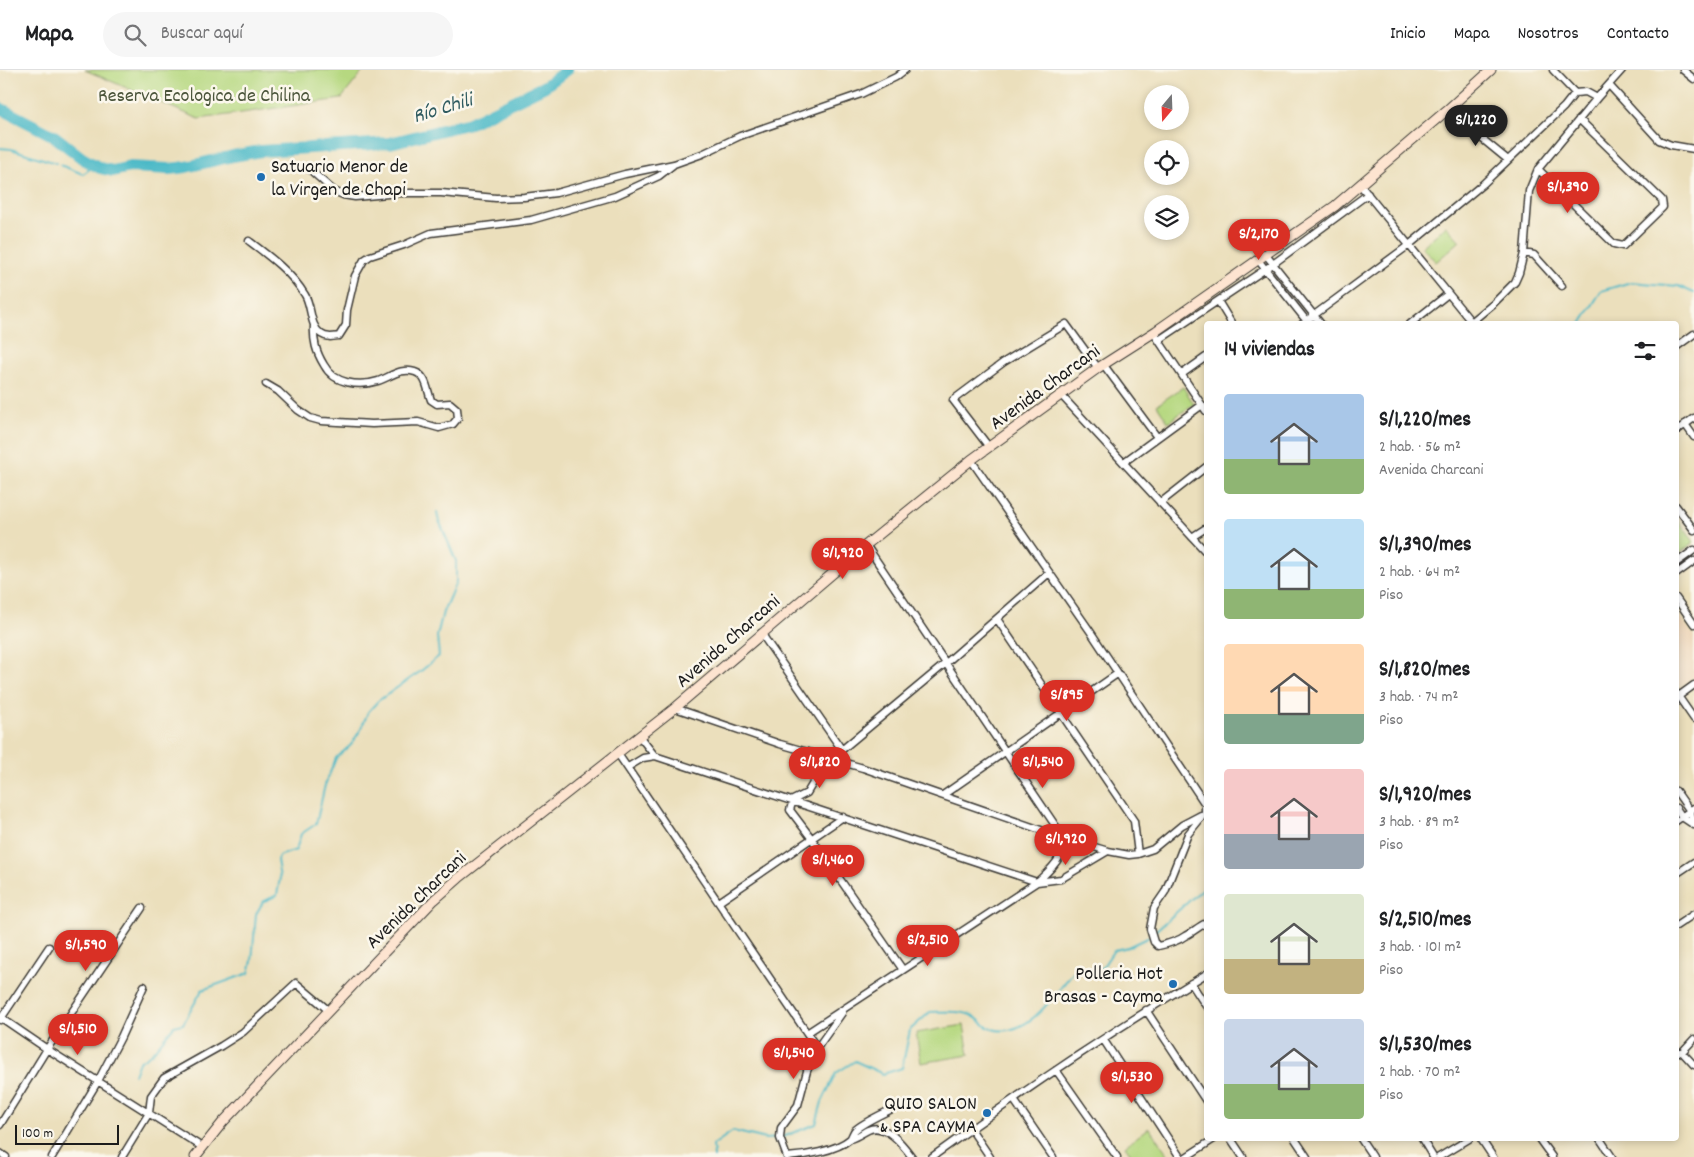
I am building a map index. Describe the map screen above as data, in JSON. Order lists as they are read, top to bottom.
{
  "streets": {
    "main road": ["Avenida Charcani"]
  },
  "water": ["Río Chili"],
  "parks": ["Reserva Ecologica de Chilina"],
  "places": ["Satuario Menor de la Virgen de Chapi", "Polleria Hot Brasas - Cayma", "QUIO SALON & SPA CAYMA"],
  "scale_bar": "100 m",
  "north": "bottom",
  "page": {
    "header": "Mapa",
    "search": "Buscar aquí",
    "nav": [
      "Inicio",
      "Mapa",
      "Nosotros",
      "Contacto"
    ],
    "price": [
      "S/1,220",
      "S/1,390",
      "S/2,170",
      "S/1,920",
      "S/895",
      "S/1,820",
      "S/1,540",
      "S/1,920",
      "S/1,460",
      "S/2,510",
      "S/1,590",
      "S/1,510",
      "S/1,540",
      "S/1,530"
    ],
    "heading": "14 viviendas",
    "list": [
      {
        "name": "S/1,220/mes",
        "note": "2 hab. · 56 m² · Avenida Charcani"
      },
      {
        "name": "S/1,390/mes",
        "note": "2 hab. · 64 m² · Piso"
      },
      {
        "name": "S/1,820/mes",
        "note": "3 hab. · 74 m² · Piso"
      },
      {
        "name": "S/1,920/mes",
        "note": "3 hab. · 89 m² · Piso"
      },
      {
        "name": "S/2,510/mes",
        "note": "3 hab. · 101 m² · Piso"
      },
      {
        "name": "S/1,530/mes",
        "note": "2 hab. · 70 m² · Piso"
      }
    ],
    "scale": "100 m"
  }
}
